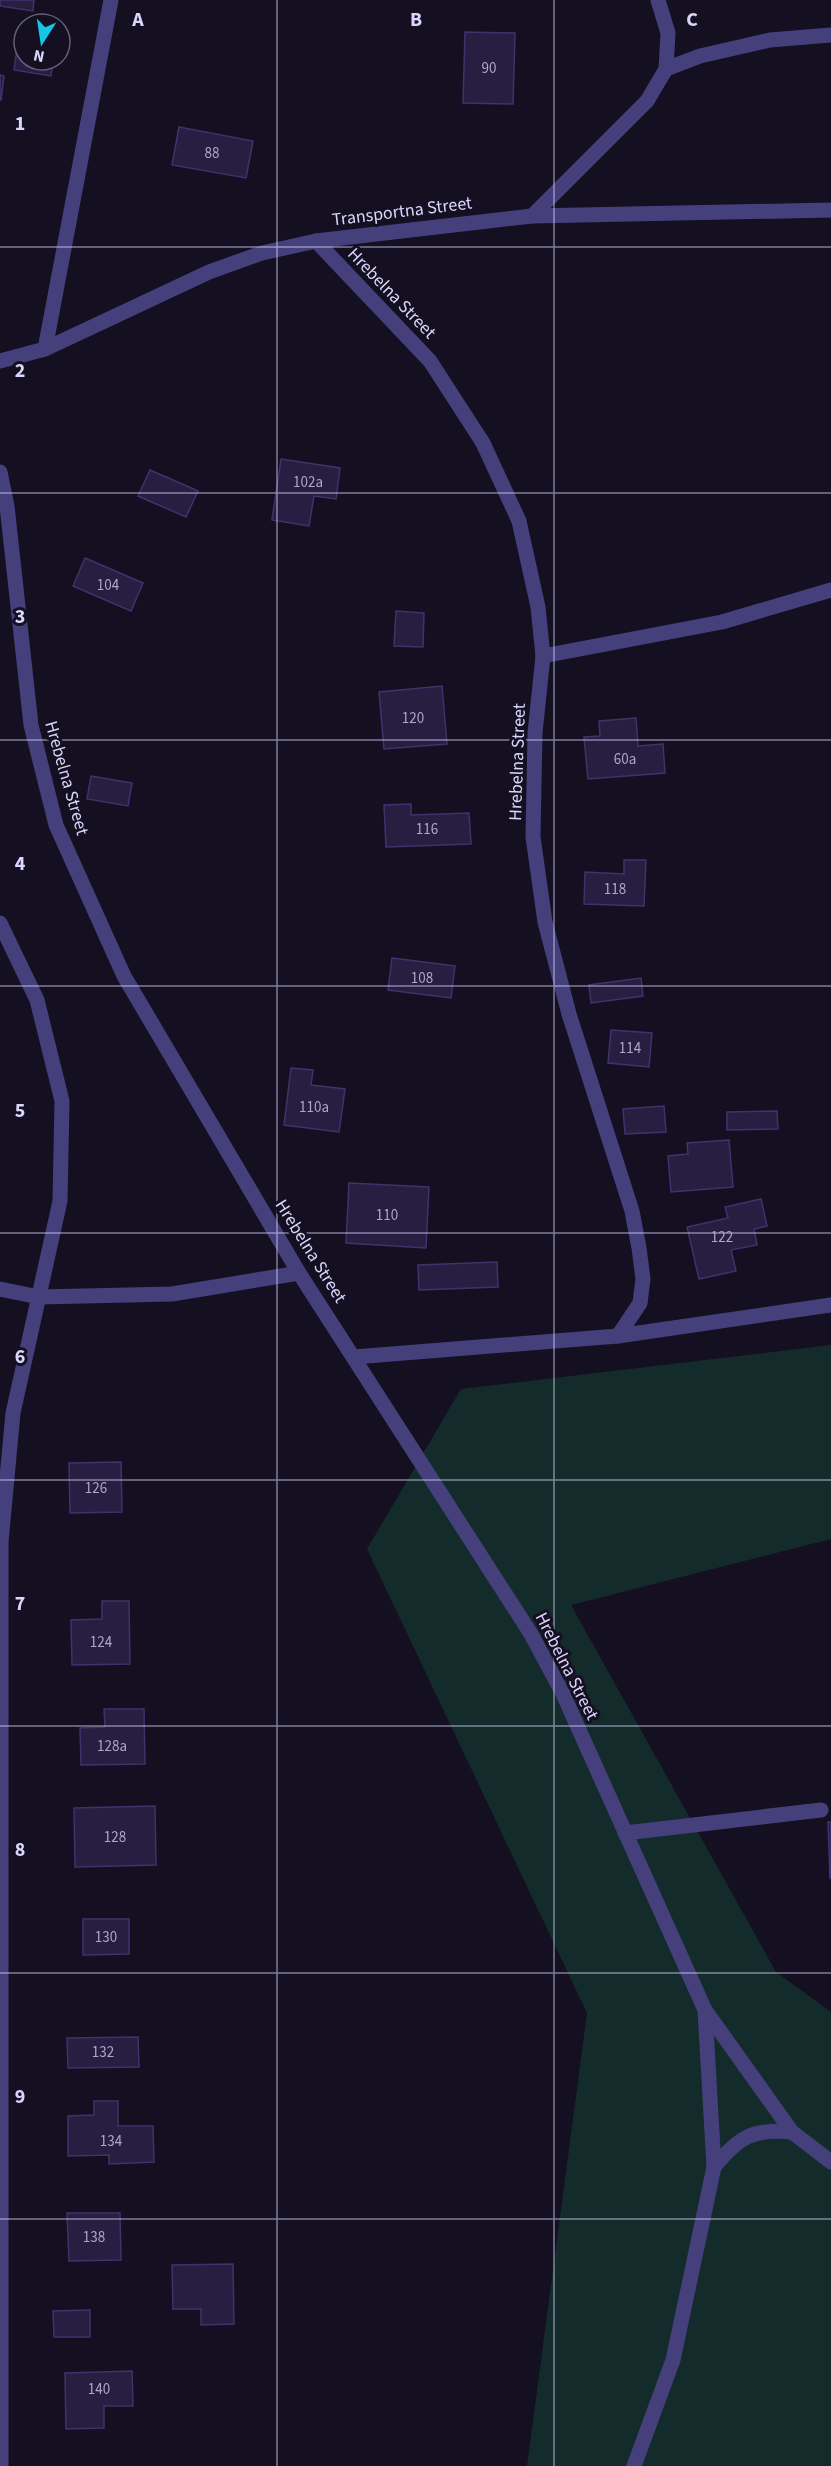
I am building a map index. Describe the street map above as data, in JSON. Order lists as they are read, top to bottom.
{
  "streets": {
    "street": ["Transportna Street", "Hrebelna Street"]
  },
  "crossings": [
    ["Transportna Street", "Hrebelna Street"]
  ],
  "house_numbers": [
    "90",
    "88",
    "102а",
    "104",
    "120",
    "60а",
    "116",
    "118",
    "108",
    "114",
    "110а",
    "110",
    "122",
    "126",
    "124",
    "128а",
    "128",
    "130",
    "132",
    "134",
    "138",
    "140"
  ],
  "north": "bottom",
  "grid": {
    "columns": ["A", "B", "C"],
    "rows": [
      "1",
      "2",
      "3",
      "4",
      "5",
      "6",
      "7",
      "8",
      "9"
    ]
  }
}
